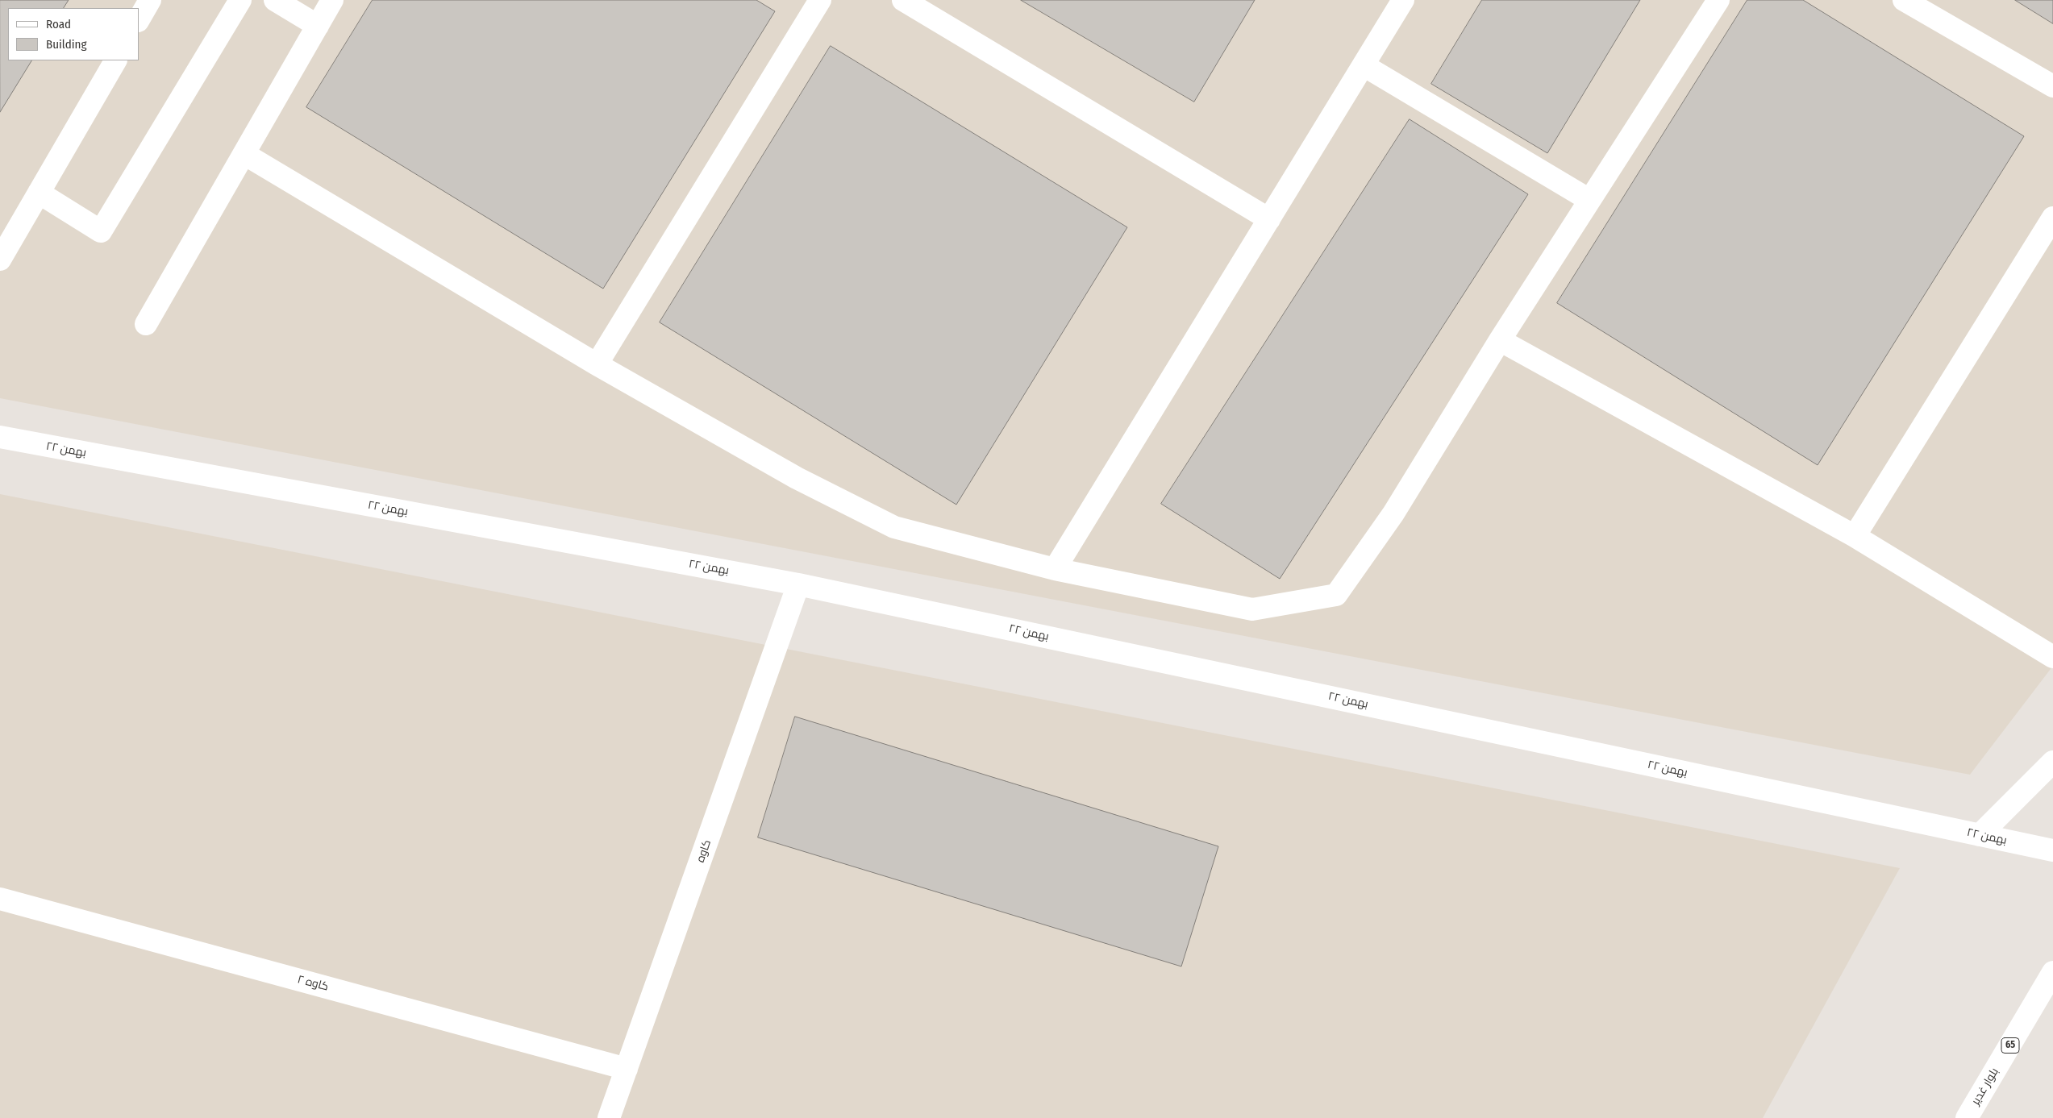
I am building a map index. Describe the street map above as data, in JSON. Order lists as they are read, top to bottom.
{
  "streets": {
    "main road": [
      "۲۲ بهمن",
      "کاوه",
      "کاوه ۲",
      "65",
      "بلوار غدیر"
    ]
  },
  "crossings": [
    ["۲۲ بهمن", "کاوه"],
    ["کاوه", "کاوه ۲"]
  ],
  "legend": ["Road", "Building"]
}
